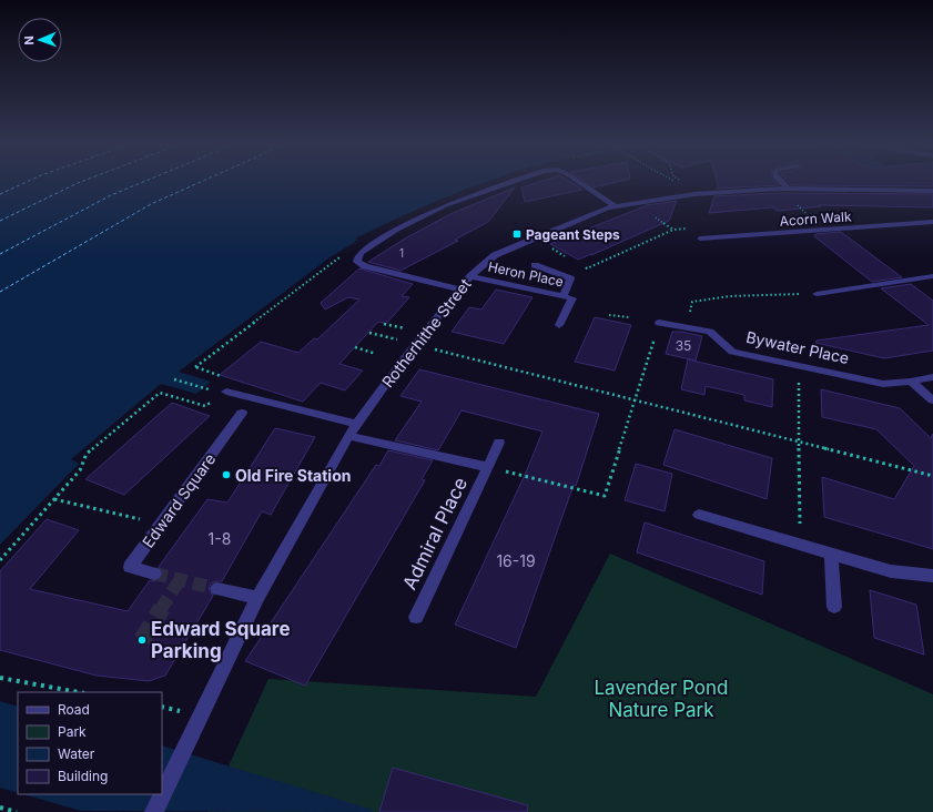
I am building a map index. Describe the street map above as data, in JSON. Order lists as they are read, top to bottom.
{
  "streets": {
    "street": [
      "Acorn Walk",
      "Heron Place",
      "Rotherhithe Street",
      "Bywater Place",
      "Edward Square",
      "Admiral Place"
    ]
  },
  "crossings": [
    ["Heron Place", "Rotherhithe Street"],
    ["Rotherhithe Street", "Admiral Place"]
  ],
  "parks": ["Lavender Pond Nature Park"],
  "places": {
    "transit": ["Pageant Steps"],
    "other": ["Old Fire Station", "Edward Square Parking"]
  },
  "house_numbers": [
    "1",
    "35",
    "1-8",
    "16-19"
  ],
  "legend": [
    "Road",
    "Park",
    "Water",
    "Building"
  ],
  "north": "left"
}
